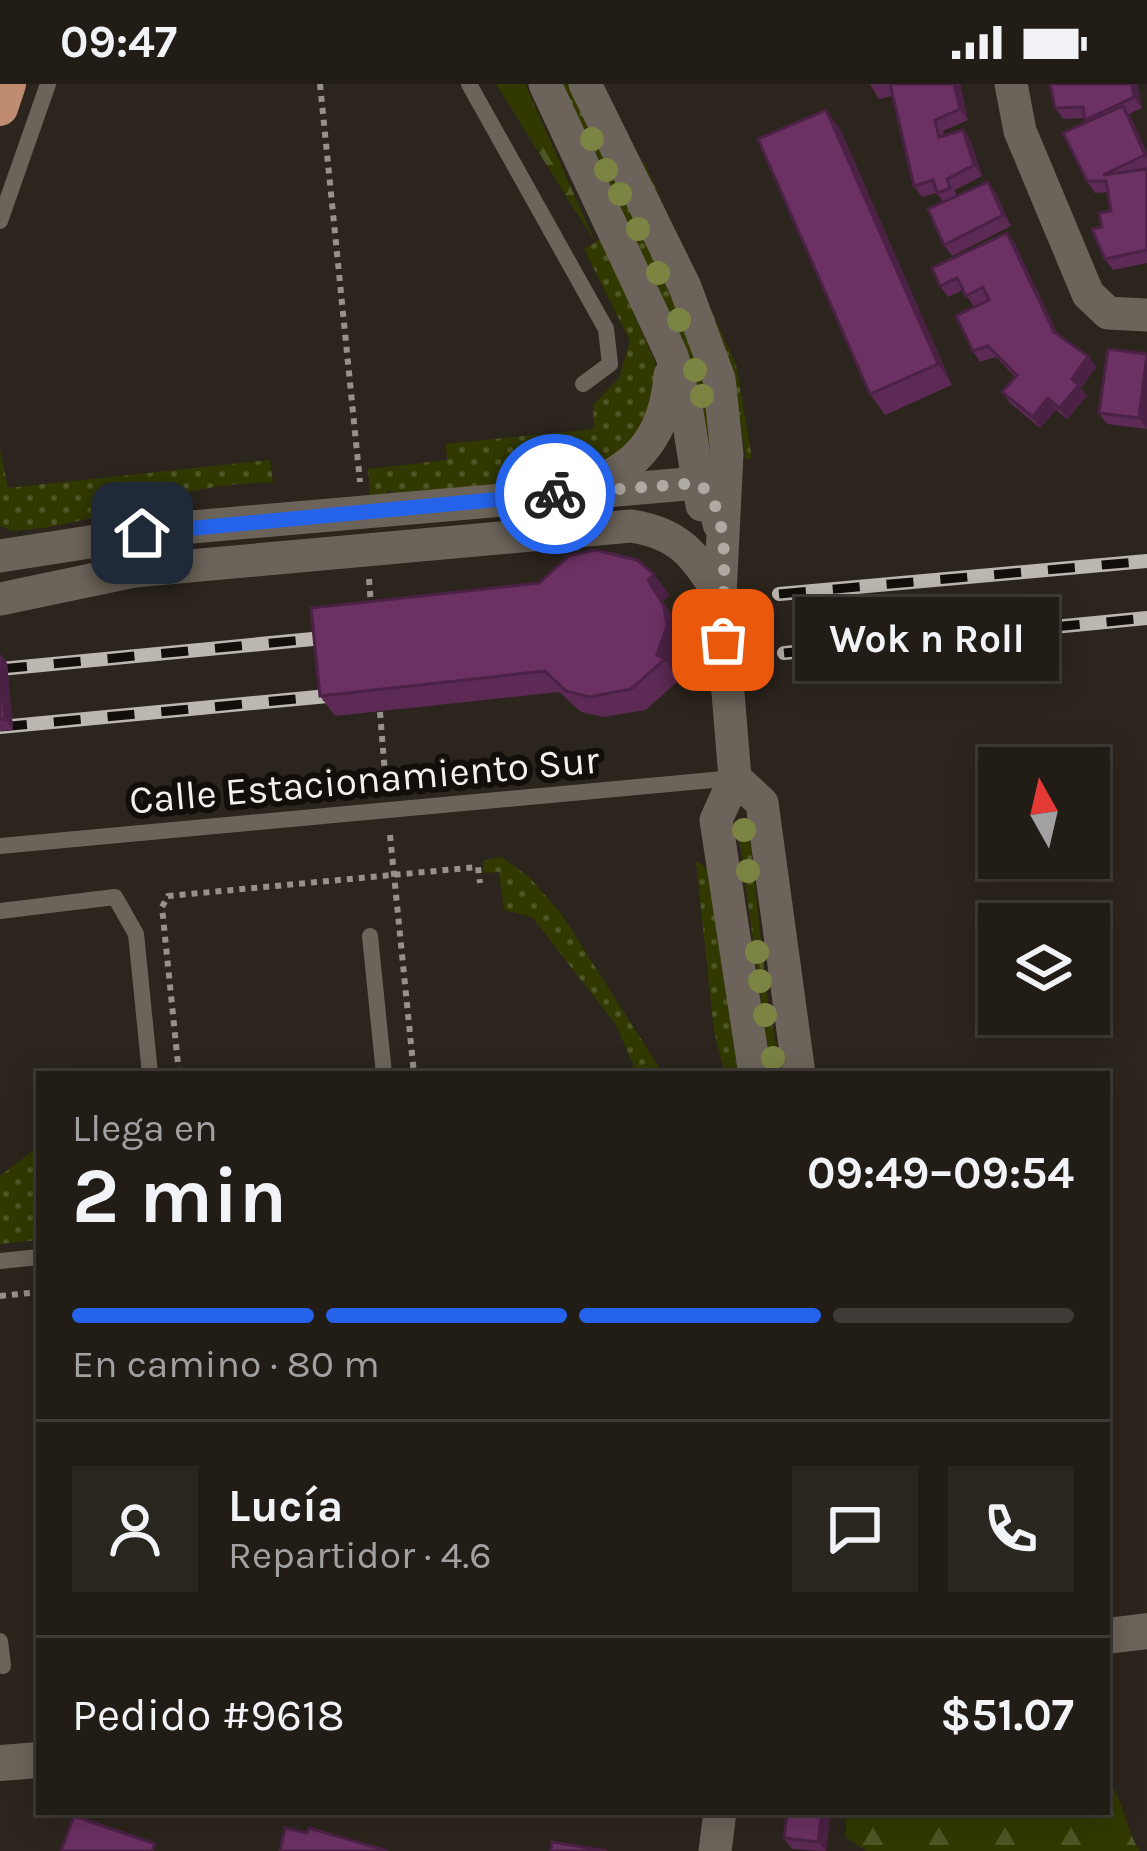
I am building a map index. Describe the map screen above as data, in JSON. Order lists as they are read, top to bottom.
{
  "streets": {
    "lane": ["Calle Estacionamiento Sur"]
  },
  "places": ["Wok n Roll"],
  "north": "top",
  "page": {
    "status": "09:47",
    "bubble": "Wok n Roll",
    "heading": ["2 min", "Llega en", "09:49–09:54"],
    "panel": [
      "Lucía",
      "Repartidor · 4.6",
      "Pedido #9618",
      "$51.07"
    ],
    "bar": "En camino · 80 m"
  }
}
